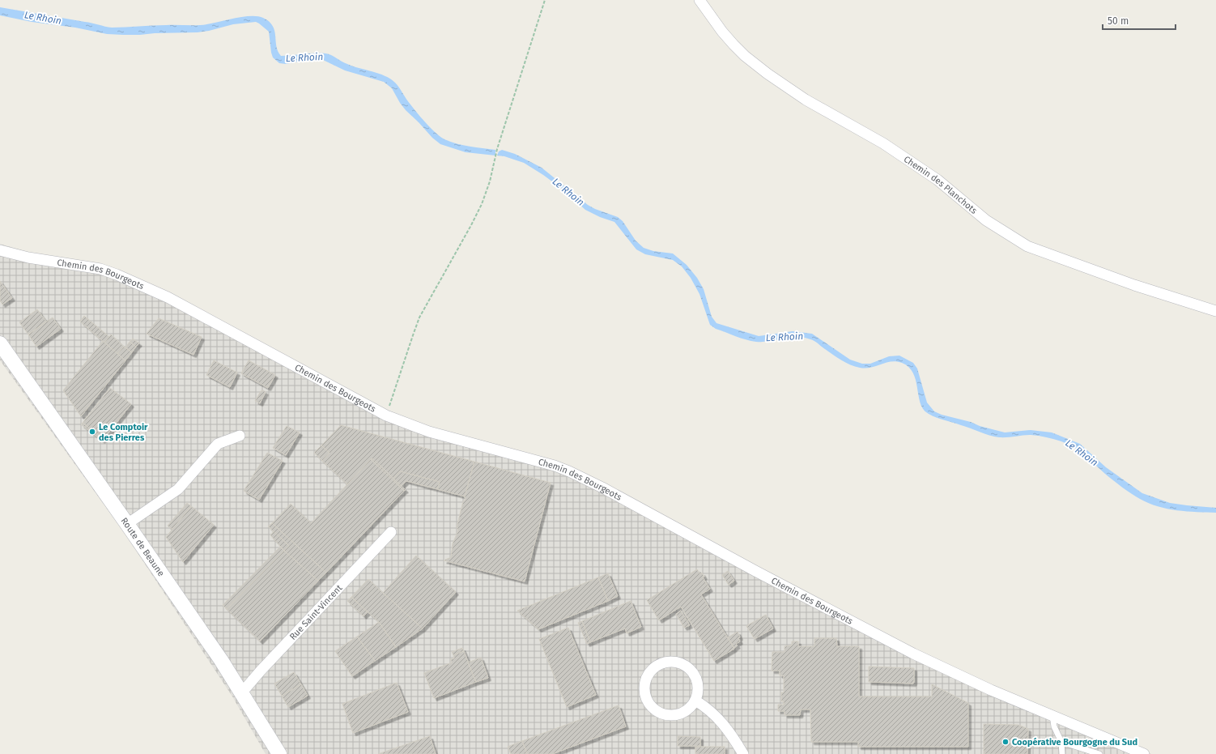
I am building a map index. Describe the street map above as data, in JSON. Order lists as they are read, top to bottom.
{
  "streets": {
    "main road": ["Route de Beaune"],
    "street": ["Chemin des Planchots", "Chemin des Bourgeots", "Rue Saint-Vincent"]
  },
  "crossings": [
    ["Route de Beaune", "Rue Saint-Vincent"]
  ],
  "water": ["Le Rhoin"],
  "places": ["Le Comptoir des Pierres", "Coopérative Bourgogne du Sud"],
  "scale_bar": "50 m"
}
